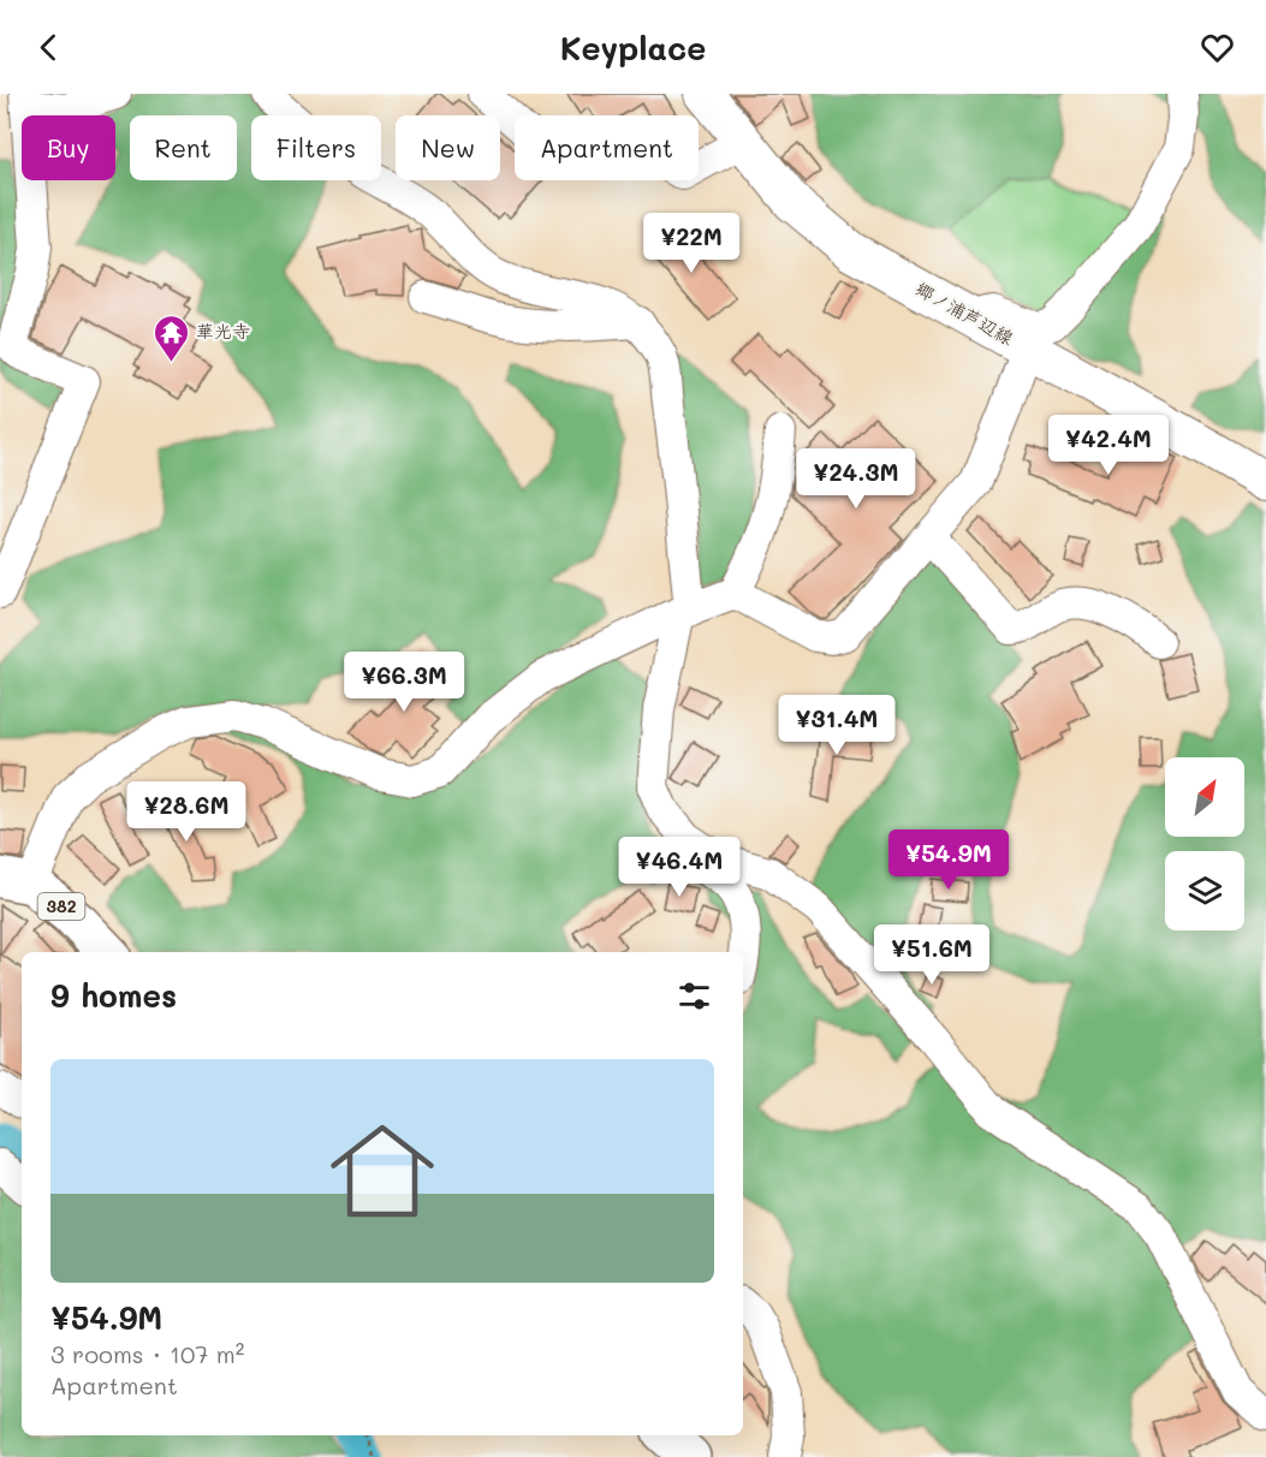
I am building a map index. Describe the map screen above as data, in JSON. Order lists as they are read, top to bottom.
{
  "streets": {
    "highway": ["382"],
    "main road": ["郷ノ浦芦辺線"]
  },
  "places": {
    "temple": ["華光寺"]
  },
  "north": "top right",
  "page": {
    "header": "Keyplace",
    "chip": [
      "Buy",
      "Rent",
      "Filters",
      "New",
      "Apartment"
    ],
    "price": [
      "¥22M",
      "¥42.4M",
      "¥24.3M",
      "¥66.3M",
      "¥31.4M",
      "¥28.6M",
      "¥54.9M",
      "¥46.4M",
      "¥51.6M"
    ],
    "heading": "9 homes",
    "list": [
      {
        "name": "¥54.9M",
        "note": "3 rooms · 107 m² · Apartment"
      }
    ]
  }
}
